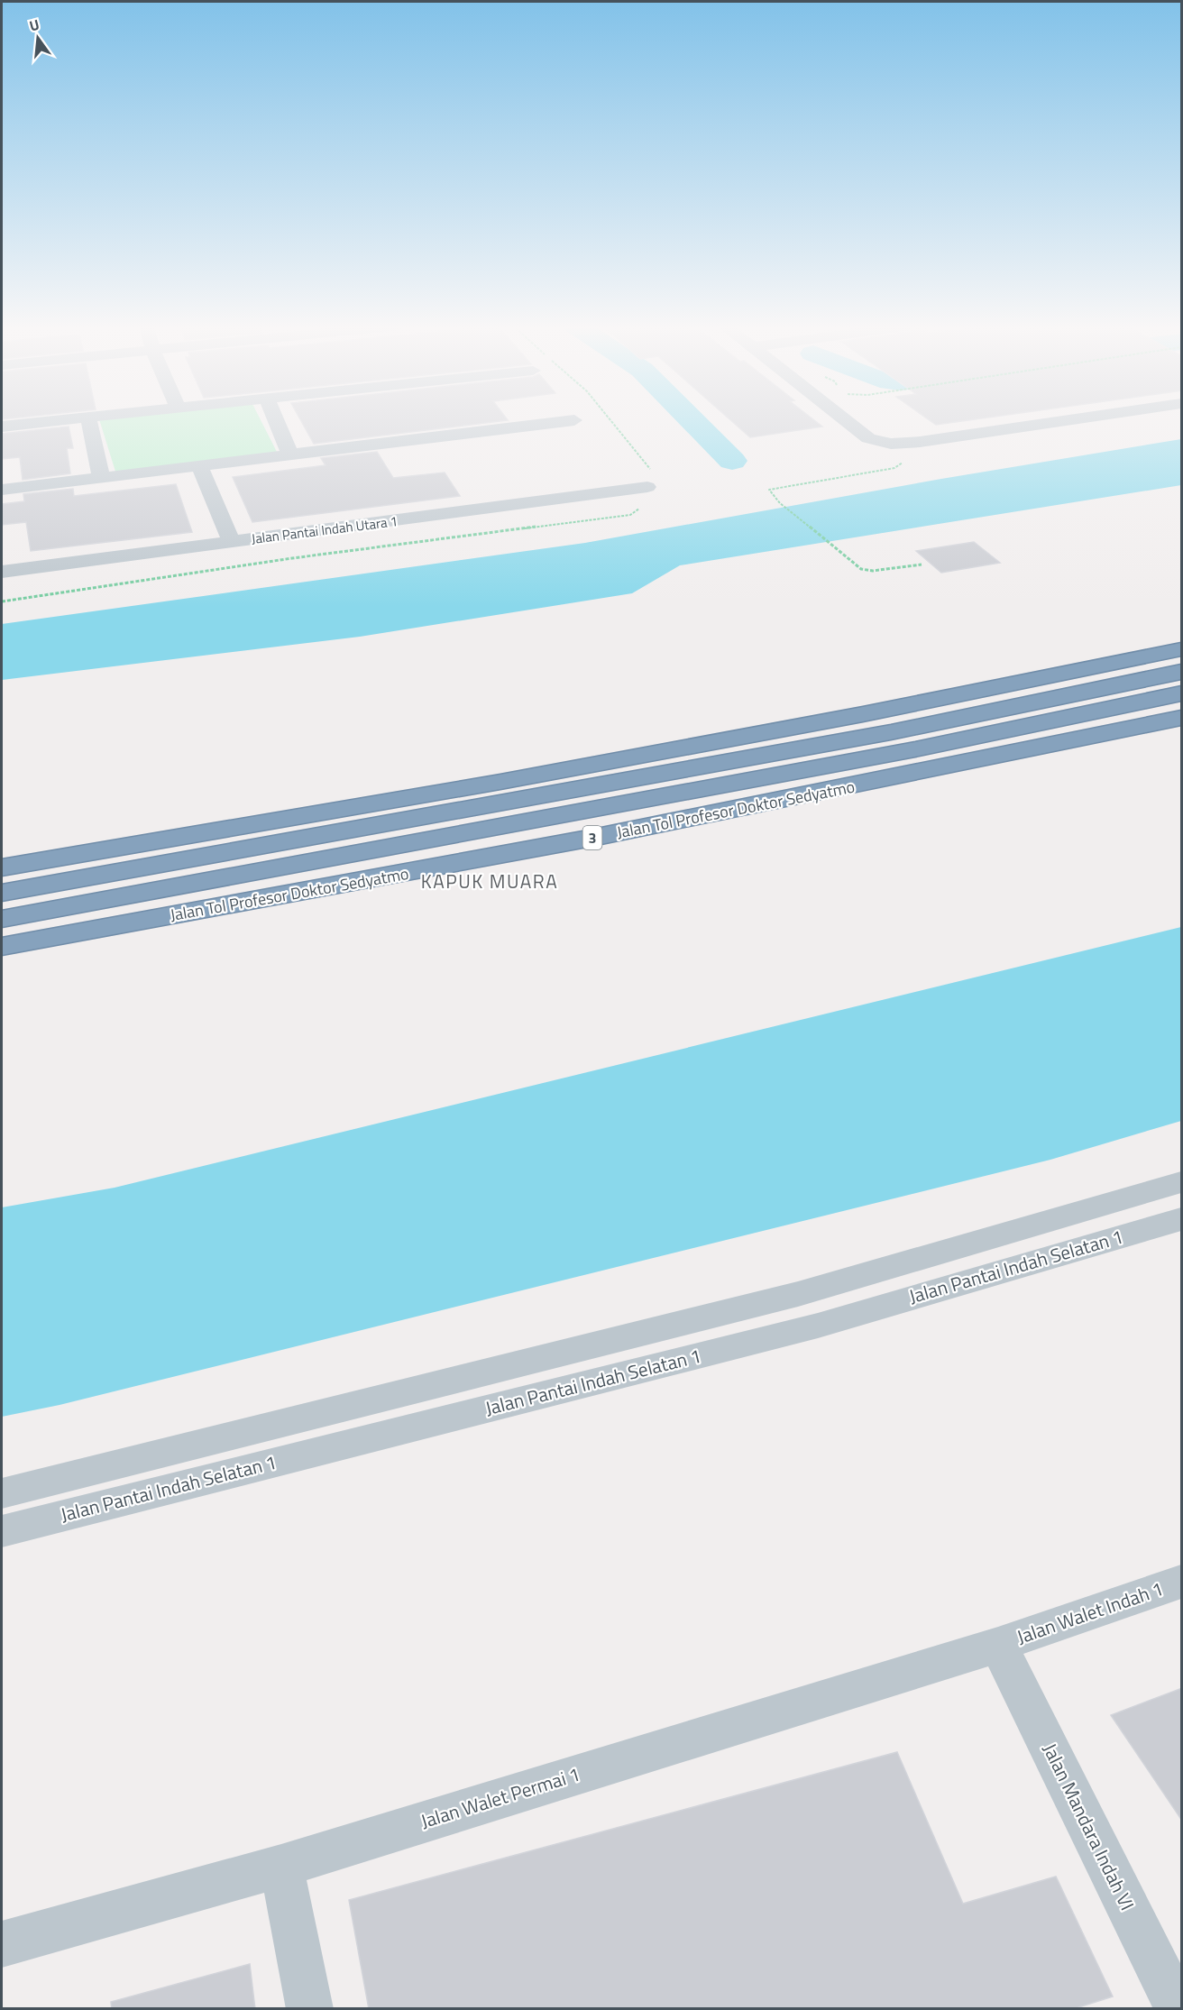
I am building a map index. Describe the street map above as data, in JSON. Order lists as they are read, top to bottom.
{
  "streets": {
    "highway": ["Jalan Tol Profesor Doktor Sedyatmo", "3"],
    "street": [
      "Jalan Pantai Indah Utara 1",
      "Jalan Pantai Indah Selatan 1",
      "Jalan Walet Indah 1",
      "Jalan Walet Permai 1",
      "Jalan Mandara Indah VI"
    ]
  },
  "crossings": [
    ["Jalan Walet Indah 1", "Jalan Walet Permai 1"],
    ["Jalan Walet Indah 1", "Jalan Mandara Indah VI"],
    ["Jalan Walet Permai 1", "Jalan Mandara Indah VI"]
  ],
  "districts": ["KAPUK MUARA"],
  "north": "top"
}
